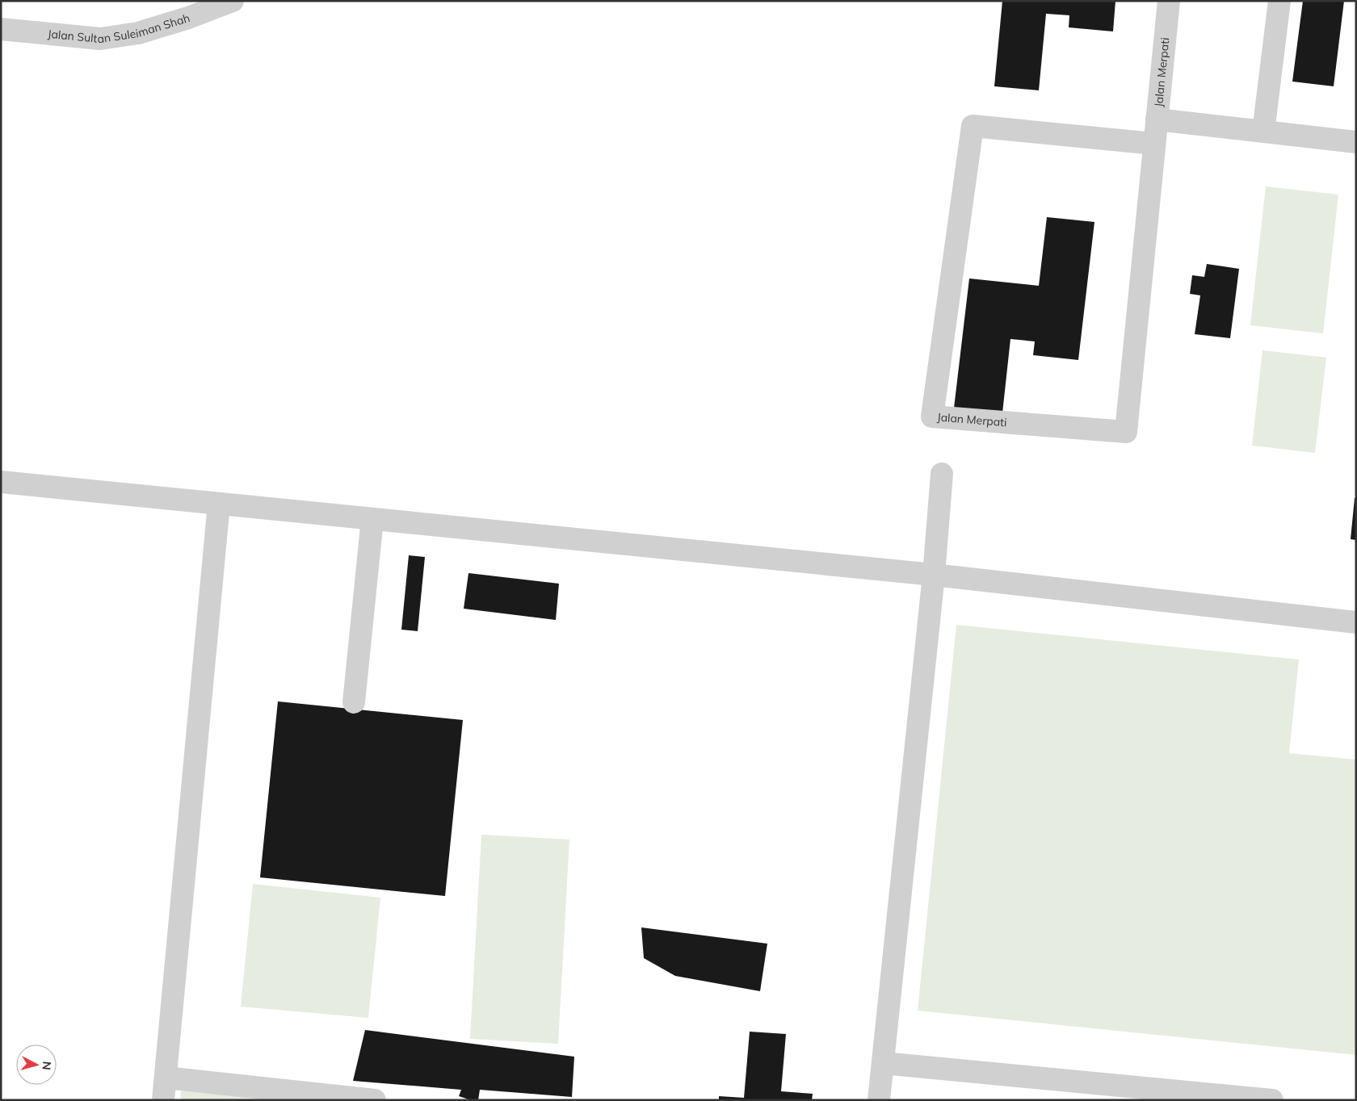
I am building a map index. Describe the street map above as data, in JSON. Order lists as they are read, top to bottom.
{
  "streets": {
    "street": ["Jalan Sultan Suleiman Shah", "Jalan Merpati"]
  },
  "north": "right"
}
